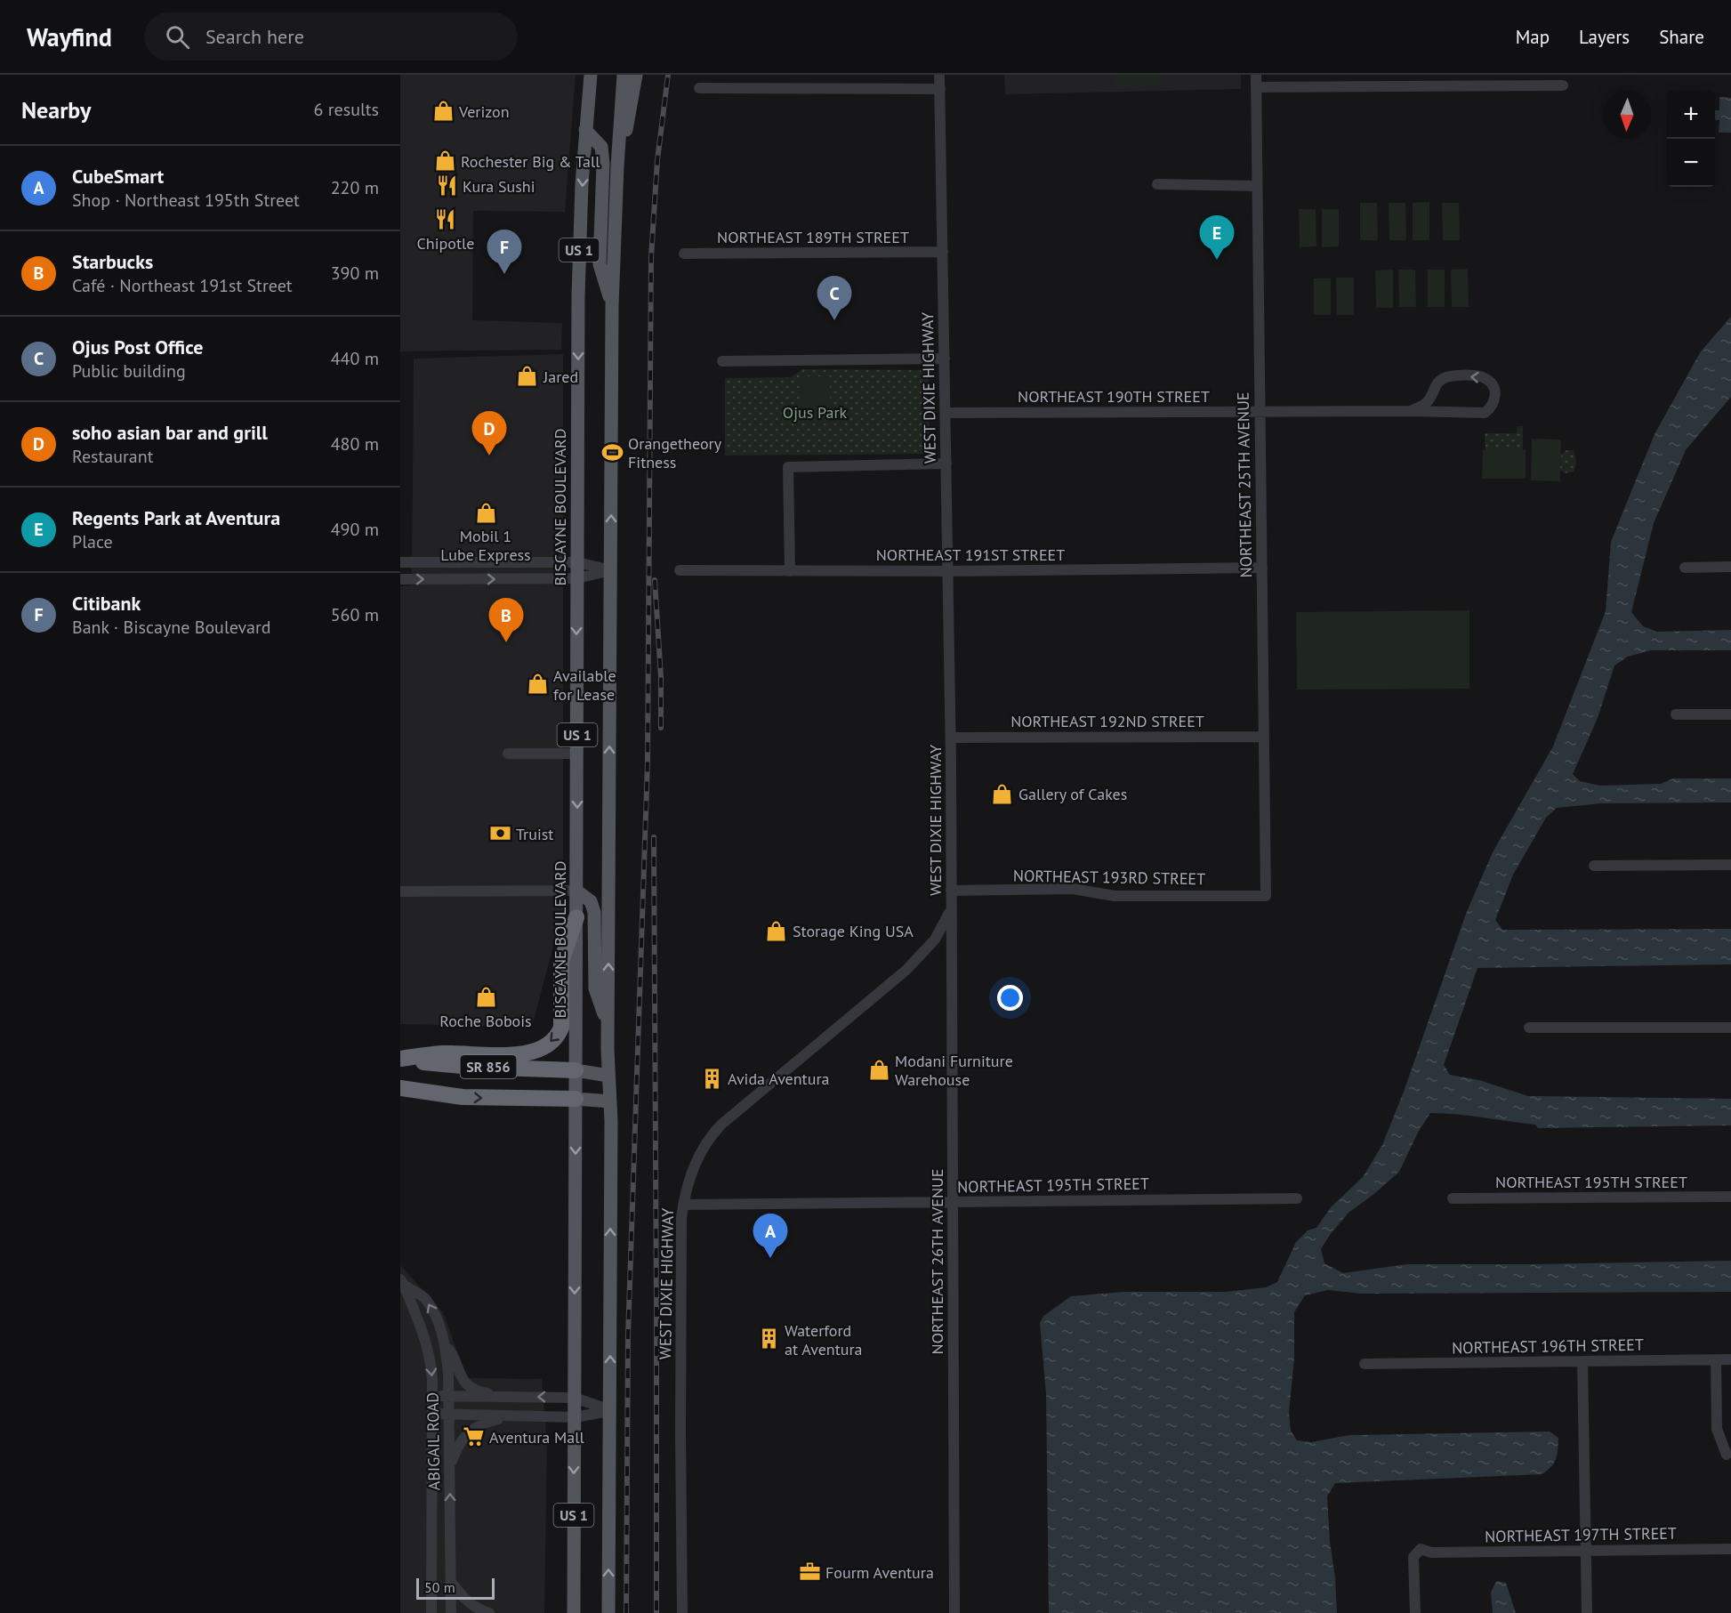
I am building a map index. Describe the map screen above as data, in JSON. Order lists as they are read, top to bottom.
{
  "streets": {
    "highway": ["SR 856"],
    "main road": ["US 1", "BISCAYNE BOULEVARD"],
    "street": [
      "NORTHEAST 189TH STREET",
      "WEST DIXIE HIGHWAY",
      "NORTHEAST 190TH STREET",
      "NORTHEAST 25TH AVENUE",
      "NORTHEAST 191ST STREET",
      "NORTHEAST 192ND STREET",
      "NORTHEAST 193RD STREET",
      "NORTHEAST 195TH STREET",
      "NORTHEAST 26TH AVENUE",
      "NORTHEAST 196TH STREET",
      "ABIGAIL ROAD",
      "NORTHEAST 197TH STREET"
    ]
  },
  "crossings": [
    ["NORTHEAST 189TH STREET", "WEST DIXIE HIGHWAY"],
    ["US 1", "SR 856"],
    ["WEST DIXIE HIGHWAY", "NORTHEAST 190TH STREET"],
    ["WEST DIXIE HIGHWAY", "NORTHEAST 191ST STREET"],
    ["WEST DIXIE HIGHWAY", "NORTHEAST 192ND STREET"],
    ["WEST DIXIE HIGHWAY", "NORTHEAST 193RD STREET"],
    ["WEST DIXIE HIGHWAY", "NORTHEAST 195TH STREET"],
    ["WEST DIXIE HIGHWAY", "NORTHEAST 26TH AVENUE"],
    ["NORTHEAST 190TH STREET", "NORTHEAST 25TH AVENUE"],
    ["NORTHEAST 25TH AVENUE", "NORTHEAST 191ST STREET"],
    ["NORTHEAST 25TH AVENUE", "NORTHEAST 192ND STREET"],
    ["NORTHEAST 25TH AVENUE", "NORTHEAST 193RD STREET"],
    ["BISCAYNE BOULEVARD", "SR 856"],
    ["NORTHEAST 195TH STREET", "NORTHEAST 26TH AVENUE"]
  ],
  "parks": ["Ojus Park"],
  "places": {
    "shop": [
      "Verizon",
      "Rochester Big & Tall",
      "Jared",
      "Mobil 1 Lube Express",
      "Available for Lease",
      "Gallery of Cakes",
      "Storage King USA",
      "Roche Bobois",
      "Modani Furniture Warehouse"
    ],
    "restaurant": ["Kura Sushi", "Chipotle"],
    "sports": ["Orangetheory Fitness"],
    "bank": ["Truist"],
    "building": ["Avida Aventura", "Waterford at Aventura"],
    "supermarket": ["Aventura Mall"],
    "office": ["Fourm Aventura"]
  },
  "scale_bar": "50 m",
  "north": "bottom",
  "page": {
    "header": "Wayfind",
    "search": "Search here",
    "nav": ["Map", "Layers", "Share"],
    "heading": ["Nearby", "6 results"],
    "map_buttons": ["+", "−"],
    "list": [
      {
        "mark": "A",
        "name": "CubeSmart",
        "note": "Shop · Northeast 195th Street",
        "value": "220 m"
      },
      {
        "mark": "B",
        "name": "Starbucks",
        "note": "Café · Northeast 191st Street",
        "value": "390 m"
      },
      {
        "mark": "C",
        "name": "Ojus Post Office",
        "note": "Public building",
        "value": "440 m"
      },
      {
        "mark": "D",
        "name": "soho asian bar and grill",
        "note": "Restaurant",
        "value": "480 m"
      },
      {
        "mark": "E",
        "name": "Regents Park at Aventura",
        "note": "Place",
        "value": "490 m"
      },
      {
        "mark": "F",
        "name": "Citibank",
        "note": "Bank · Biscayne Boulevard",
        "value": "560 m"
      }
    ],
    "pins": [
      "E",
      "F",
      "C",
      "D",
      "B",
      "A"
    ],
    "scale": "50 m"
  }
}
